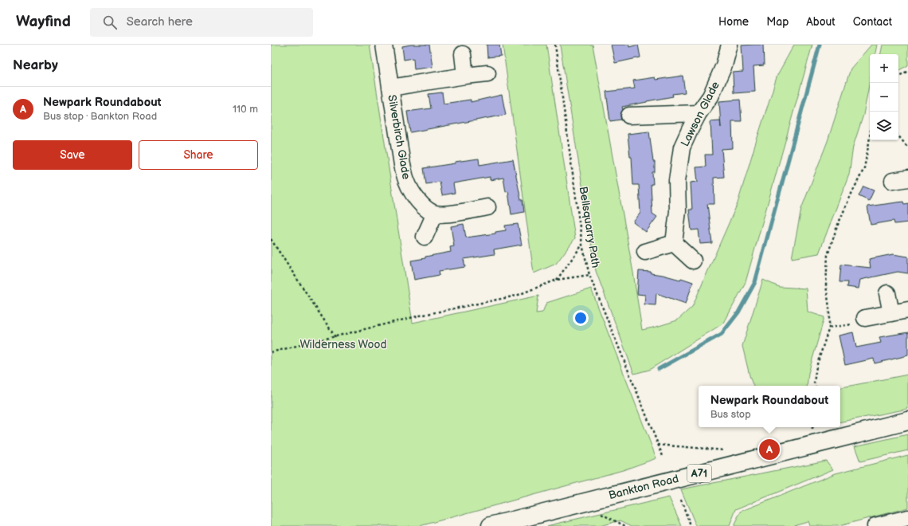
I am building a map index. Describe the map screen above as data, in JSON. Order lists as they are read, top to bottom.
{
  "streets": {
    "main road": ["A71", "Bankton Road"],
    "street": ["Lawson Glade", "Silverbirch Glade"],
    "path": ["Bellsquarry Path"]
  },
  "parks": ["Wilderness Wood"],
  "page": {
    "header": "Wayfind",
    "search": "Search here",
    "nav": [
      "Home",
      "Map",
      "About",
      "Contact"
    ],
    "heading": "Nearby",
    "map_buttons": ["+", "−"],
    "list": [
      {
        "mark": "A",
        "name": "Newpark Roundabout",
        "note": "Bus stop · Bankton Road",
        "value": "110 m"
      }
    ],
    "buttons": ["Save", "Share"],
    "popup": ["Newpark Roundabout", "Bus stop"],
    "pins": "A"
  }
}
